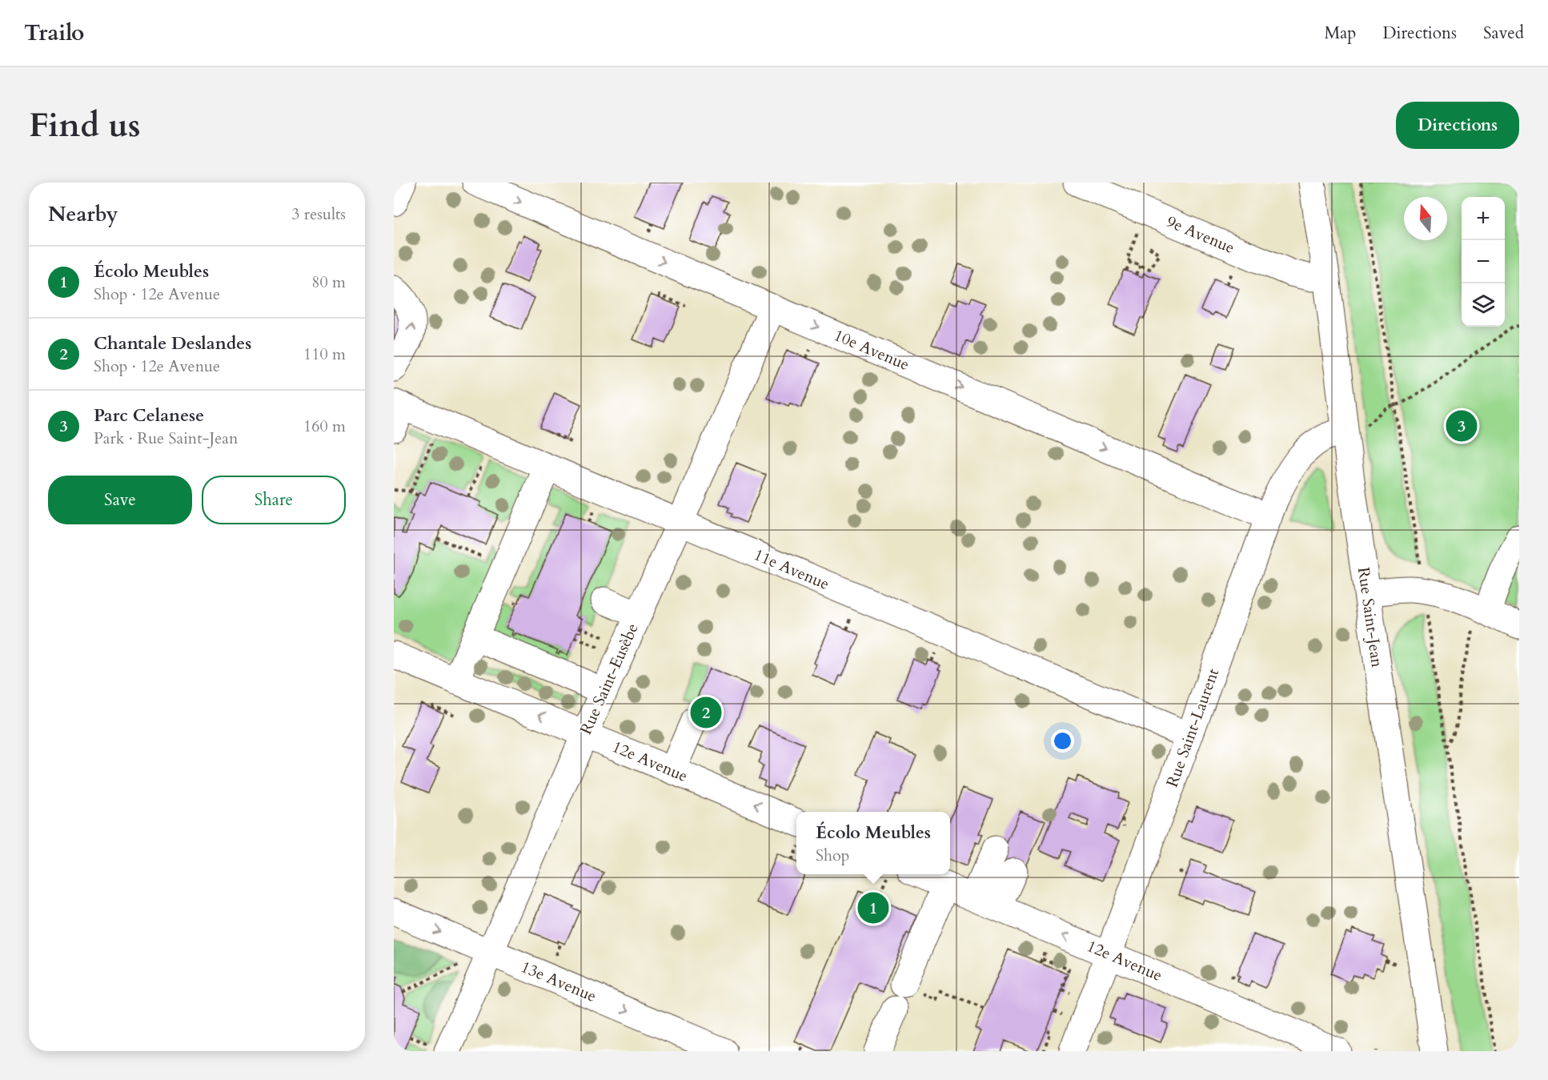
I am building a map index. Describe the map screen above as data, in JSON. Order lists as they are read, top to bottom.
{
  "streets": {
    "street": [
      "9e Avenue",
      "10e Avenue",
      "11e Avenue",
      "Rue Saint-Jean",
      "Rue Saint-Eusèbe",
      "Rue Saint-Laurent",
      "12e Avenue",
      "13e Avenue"
    ]
  },
  "crossings": [
    ["9e Avenue", "Rue Saint-Jean"],
    ["10e Avenue", "Rue Saint-Eusèbe"],
    ["10e Avenue", "Rue Saint-Laurent"],
    ["11e Avenue", "Rue Saint-Eusèbe"],
    ["11e Avenue", "Rue Saint-Laurent"],
    ["Rue Saint-Jean", "Rue Saint-Laurent"],
    ["Rue Saint-Eusèbe", "12e Avenue"],
    ["Rue Saint-Eusèbe", "13e Avenue"],
    ["Rue Saint-Laurent", "12e Avenue"]
  ],
  "one_way": ["10e Avenue", "13e Avenue"],
  "north": "top",
  "page": {
    "header": "Trailo",
    "nav": ["Map", "Directions", "Saved"],
    "buttons": [
      "Directions",
      ["Save", "Share"]
    ],
    "title": "Find us",
    "heading": ["Nearby", "3 results"],
    "map_buttons": ["+", "−"],
    "list": [
      {
        "mark": "1",
        "name": "Écolo Meubles",
        "note": "Shop · 12e Avenue",
        "value": "80 m"
      },
      {
        "mark": "2",
        "name": "Chantale Deslandes",
        "note": "Shop · 12e Avenue",
        "value": "110 m"
      },
      {
        "mark": "3",
        "name": "Parc Celanese",
        "note": "Park · Rue Saint-Jean",
        "value": "160 m"
      }
    ],
    "pins": ["3", "2", "1"],
    "popup": ["Écolo Meubles", "Shop"]
  }
}
